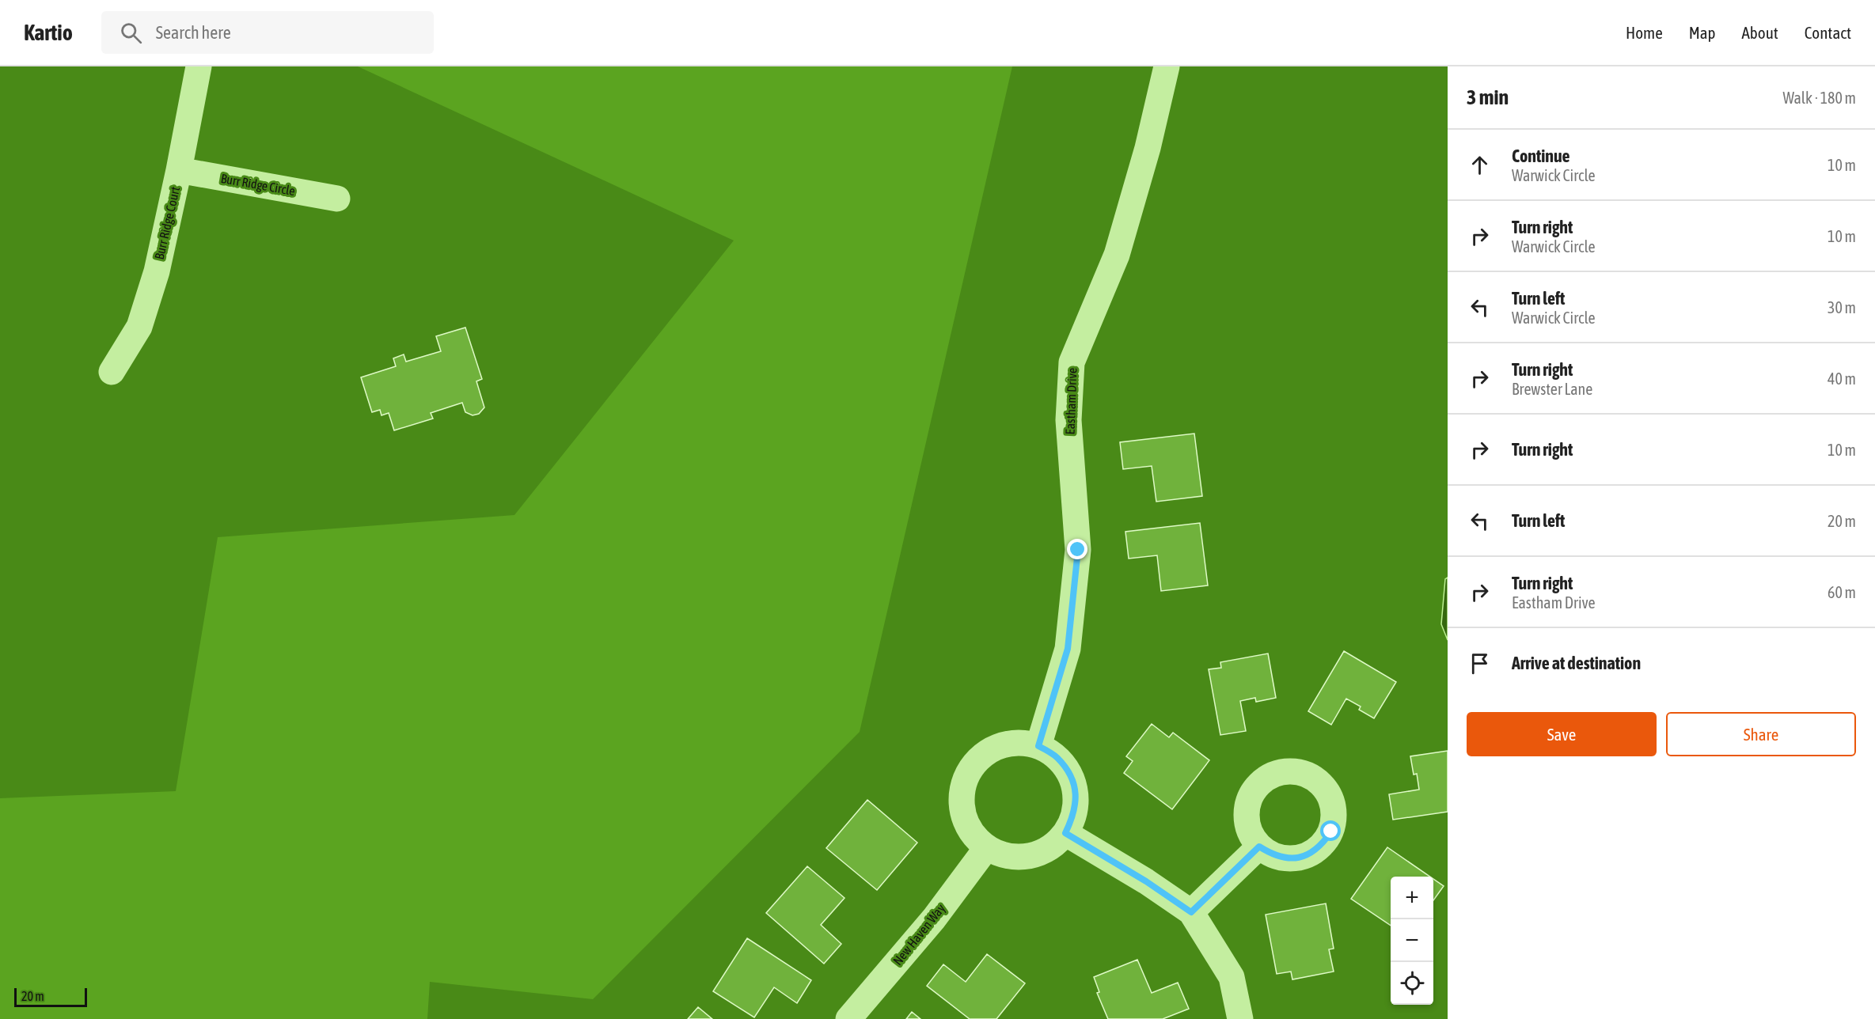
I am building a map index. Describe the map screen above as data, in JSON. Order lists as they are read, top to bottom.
{
  "streets": {
    "street": [
      "Burr Ridge Circle",
      "Burr Ridge Court",
      "Eastham Drive",
      "New Haven Way"
    ]
  },
  "crossings": [
    ["Burr Ridge Circle", "Burr Ridge Court"],
    ["Eastham Drive", "New Haven Way"]
  ],
  "scale_bar": "20 m",
  "page": {
    "header": "Kartio",
    "search": "Search here",
    "nav": [
      "Home",
      "Map",
      "About",
      "Contact"
    ],
    "heading": ["3 min", "Walk · 180 m"],
    "list": [
      ["Continue", "Warwick Circle", "10 m"],
      ["Turn right", "Warwick Circle", "10 m"],
      ["Turn left", "Warwick Circle", "30 m"],
      ["Turn right", "Brewster Lane", "40 m"],
      ["Turn right", "10 m"],
      ["Turn left", "20 m"],
      ["Turn right", "Eastham Drive", "60 m"],
      "Arrive at destination"
    ],
    "buttons": ["Save", "Share"],
    "map_buttons": ["+", "−"],
    "scale": "20 m"
  }
}
